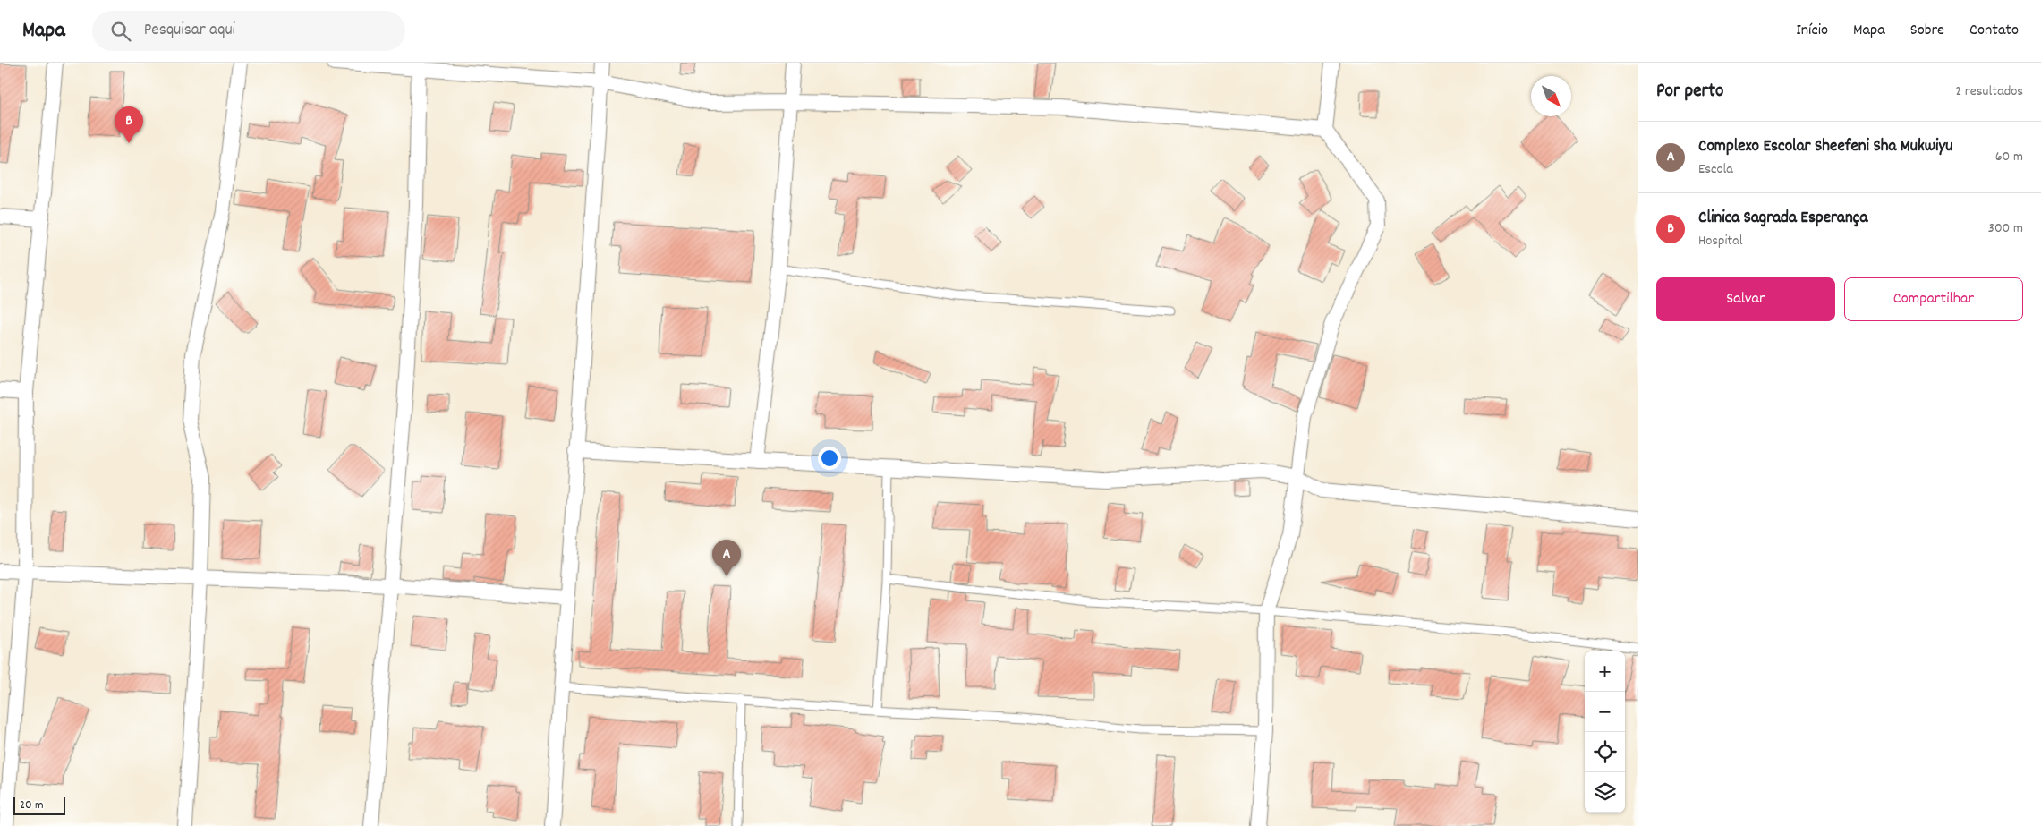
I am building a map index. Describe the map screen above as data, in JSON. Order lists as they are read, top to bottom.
{
  "scale_bar": "20 m",
  "north": "bottom right",
  "page": {
    "header": "Mapa",
    "search": "Pesquisar aqui",
    "nav": [
      "Início",
      "Mapa",
      "Sobre",
      "Contato"
    ],
    "heading": ["Por perto", "2 resultados"],
    "pins": ["B", "A"],
    "list": [
      {
        "mark": "A",
        "name": "Complexo Escolar Sheefeni Sha Mukwiyu",
        "note": "Escola",
        "value": "60 m"
      },
      {
        "mark": "B",
        "name": "Clinica Sagrada Esperança",
        "note": "Hospital",
        "value": "300 m"
      }
    ],
    "buttons": ["Salvar", "Compartilhar"],
    "map_buttons": ["+", "−"],
    "scale": "20 m"
  }
}
